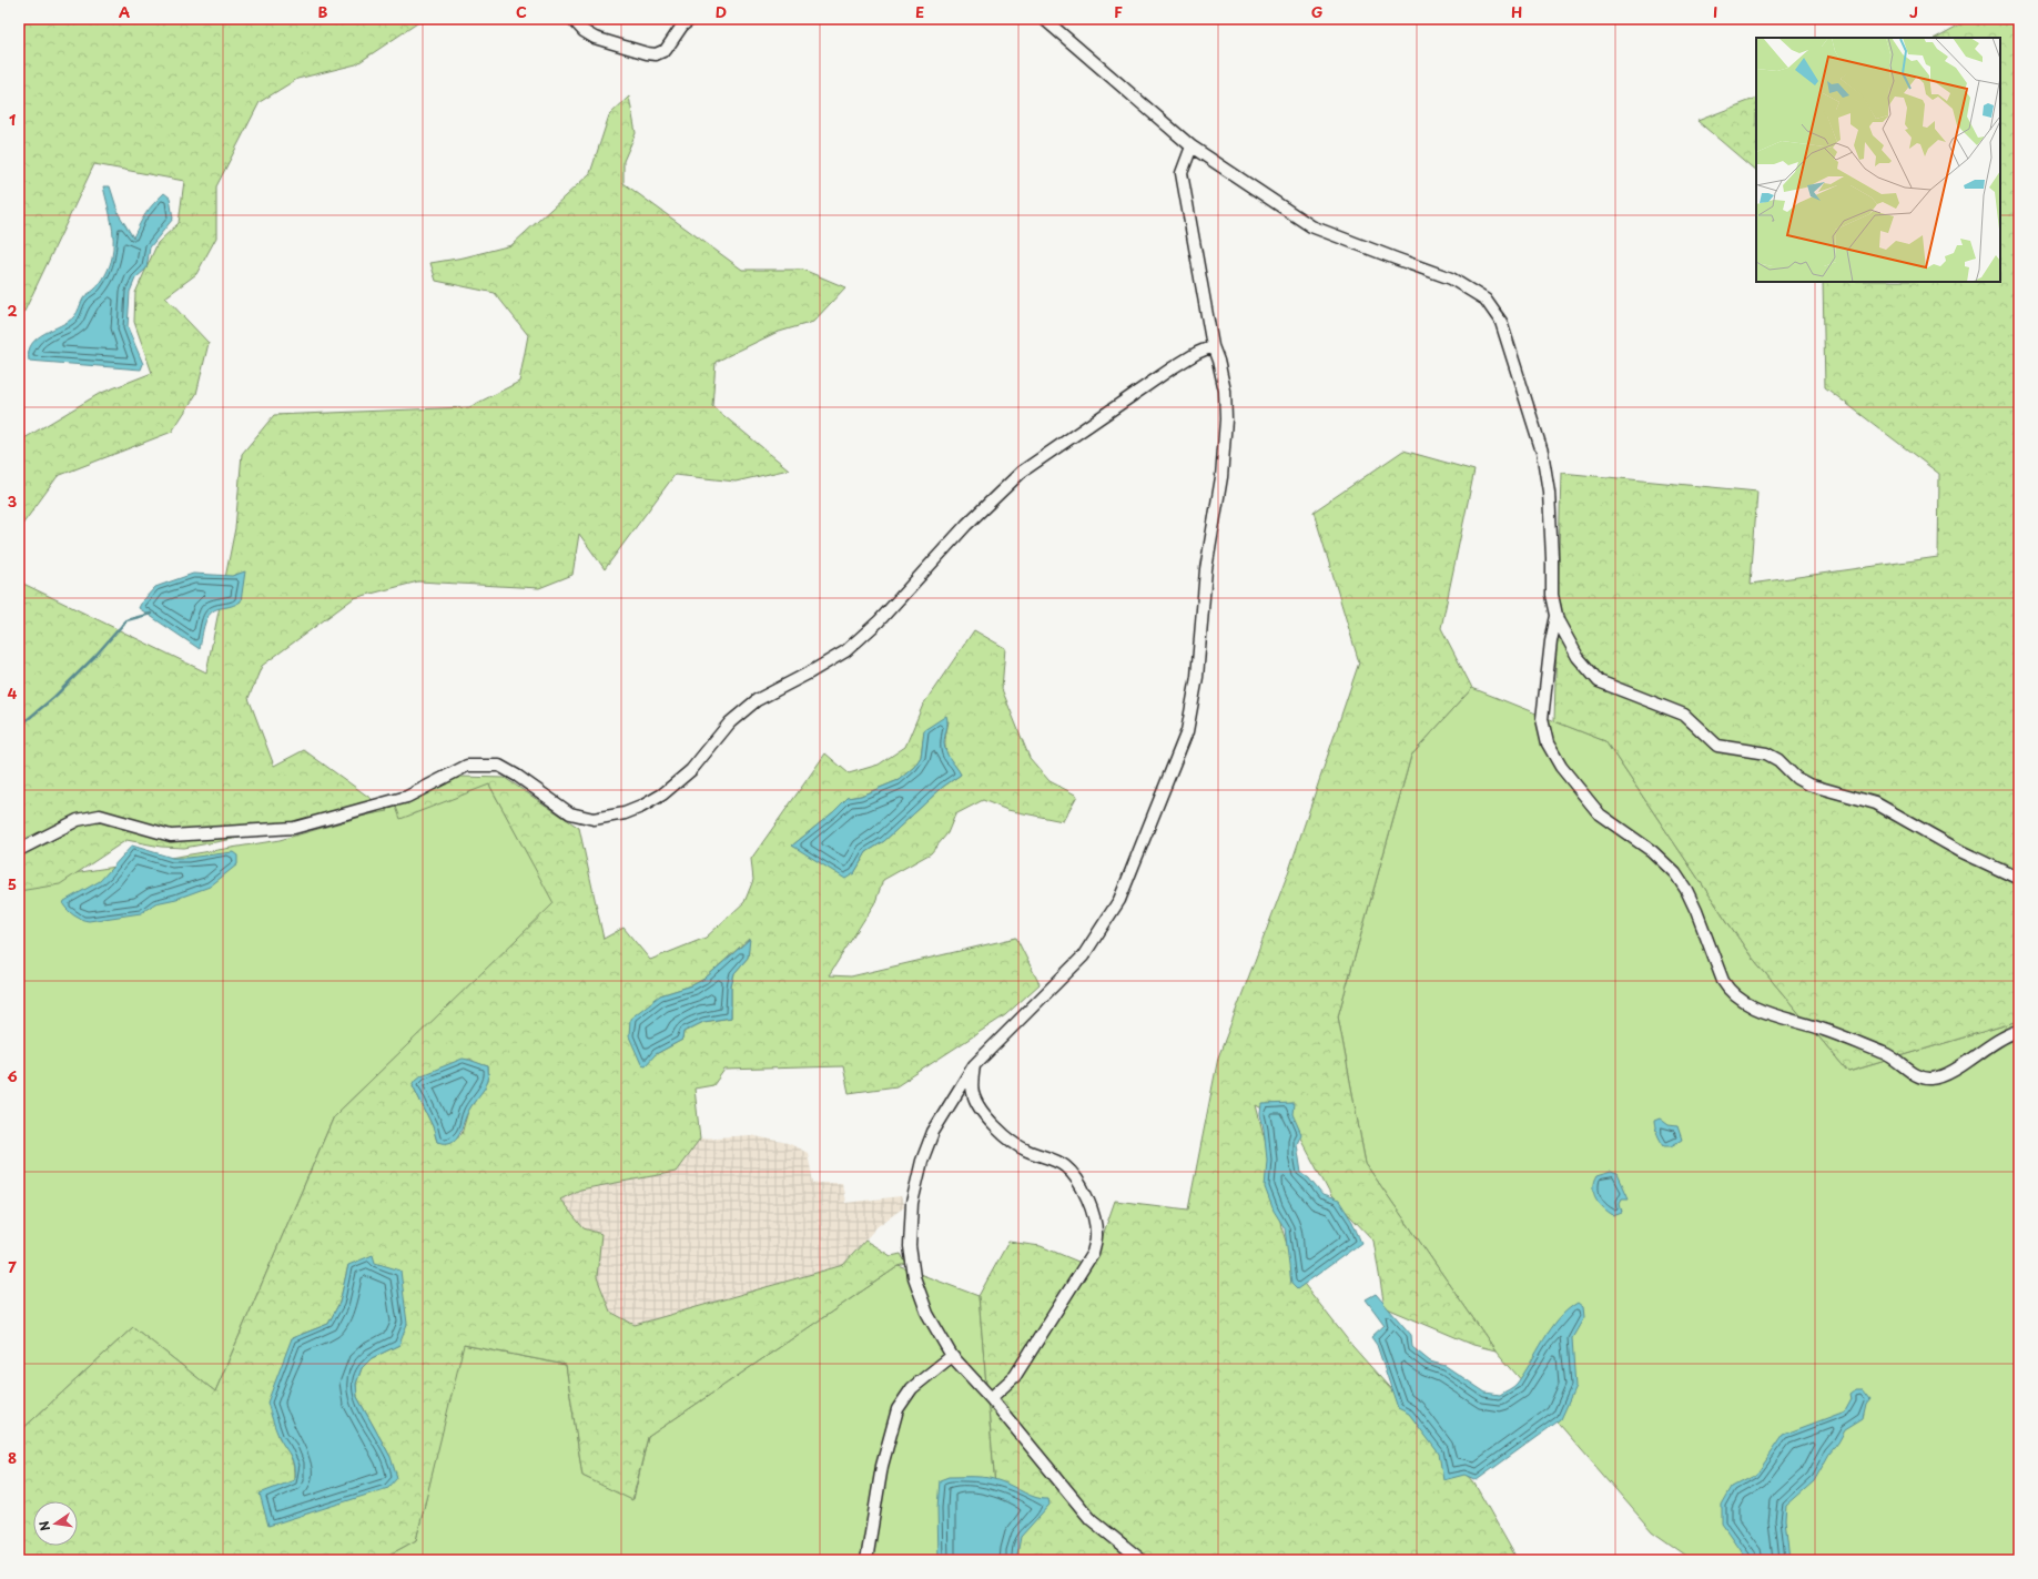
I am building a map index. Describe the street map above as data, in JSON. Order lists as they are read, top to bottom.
{
  "north": "left",
  "grid": {
    "columns": [
      "A",
      "B",
      "C",
      "D",
      "E",
      "F",
      "G",
      "H",
      "I",
      "J"
    ],
    "rows": [
      "1",
      "2",
      "3",
      "4",
      "5",
      "6",
      "7",
      "8"
    ]
  }
}
